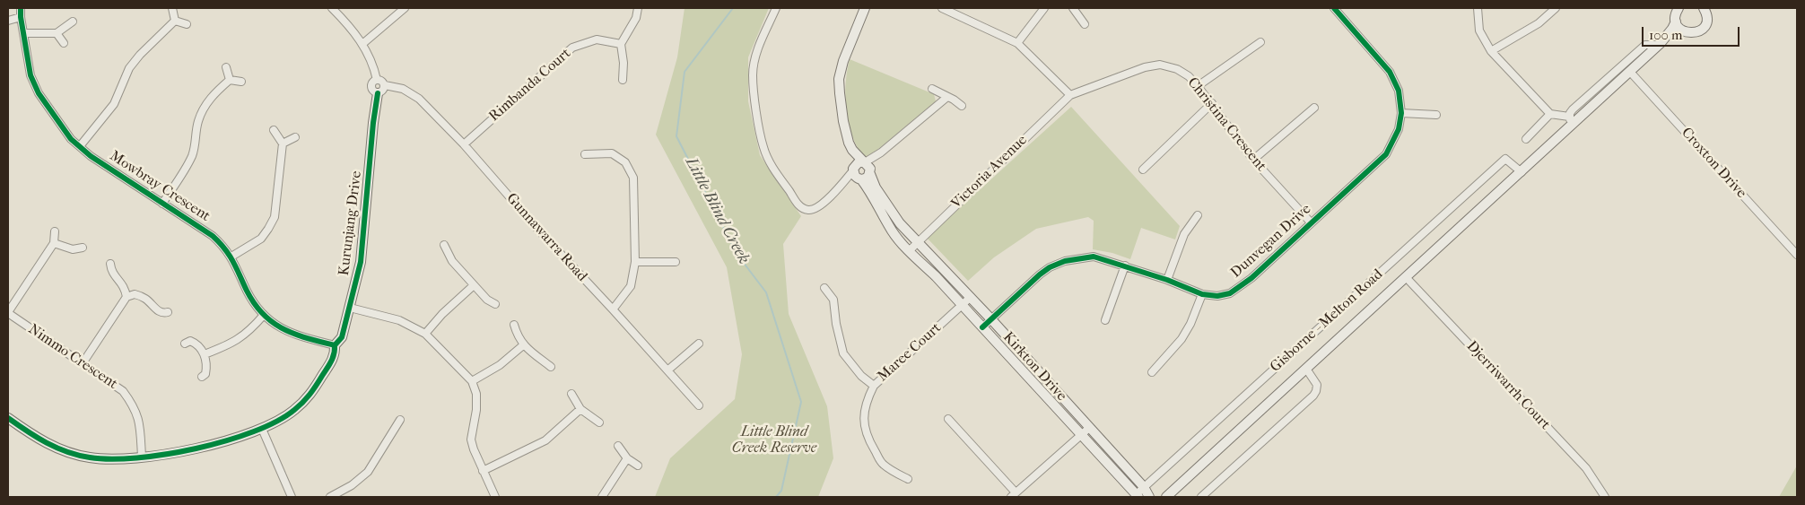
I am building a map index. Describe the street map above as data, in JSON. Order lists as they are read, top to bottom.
{
  "streets": {
    "street": [
      "Rimbanda Court",
      "Christina Crescent",
      "Croxton Drive",
      "Victoria Avenue",
      "Mowbray Crescent",
      "Kurunjang Drive",
      "Gunnawarra Road",
      "Dunvegan Drive",
      "Gisborne - Melton Road",
      "Maree Court",
      "Nimmo Crescent",
      "Kirkton Drive",
      "Djerriwarrh Court"
    ]
  },
  "crossings": [
    ["Rimbanda Court", "Gunnawarra Road"],
    ["Christina Crescent", "Victoria Avenue"],
    ["Christina Crescent", "Dunvegan Drive"],
    ["Croxton Drive", "Gisborne - Melton Road"],
    ["Victoria Avenue", "Kirkton Drive"],
    ["Mowbray Crescent", "Kurunjang Drive"],
    ["Kurunjang Drive", "Gunnawarra Road"],
    ["Kurunjang Drive", "Nimmo Crescent"],
    ["Dunvegan Drive", "Kirkton Drive"],
    ["Gisborne - Melton Road", "Kirkton Drive"],
    ["Gisborne - Melton Road", "Djerriwarrh Court"],
    ["Maree Court", "Kirkton Drive"]
  ],
  "water": ["Little Blind Creek"],
  "parks": ["Little Blind Creek Reserve"],
  "scale_bar": "100 m"
}
